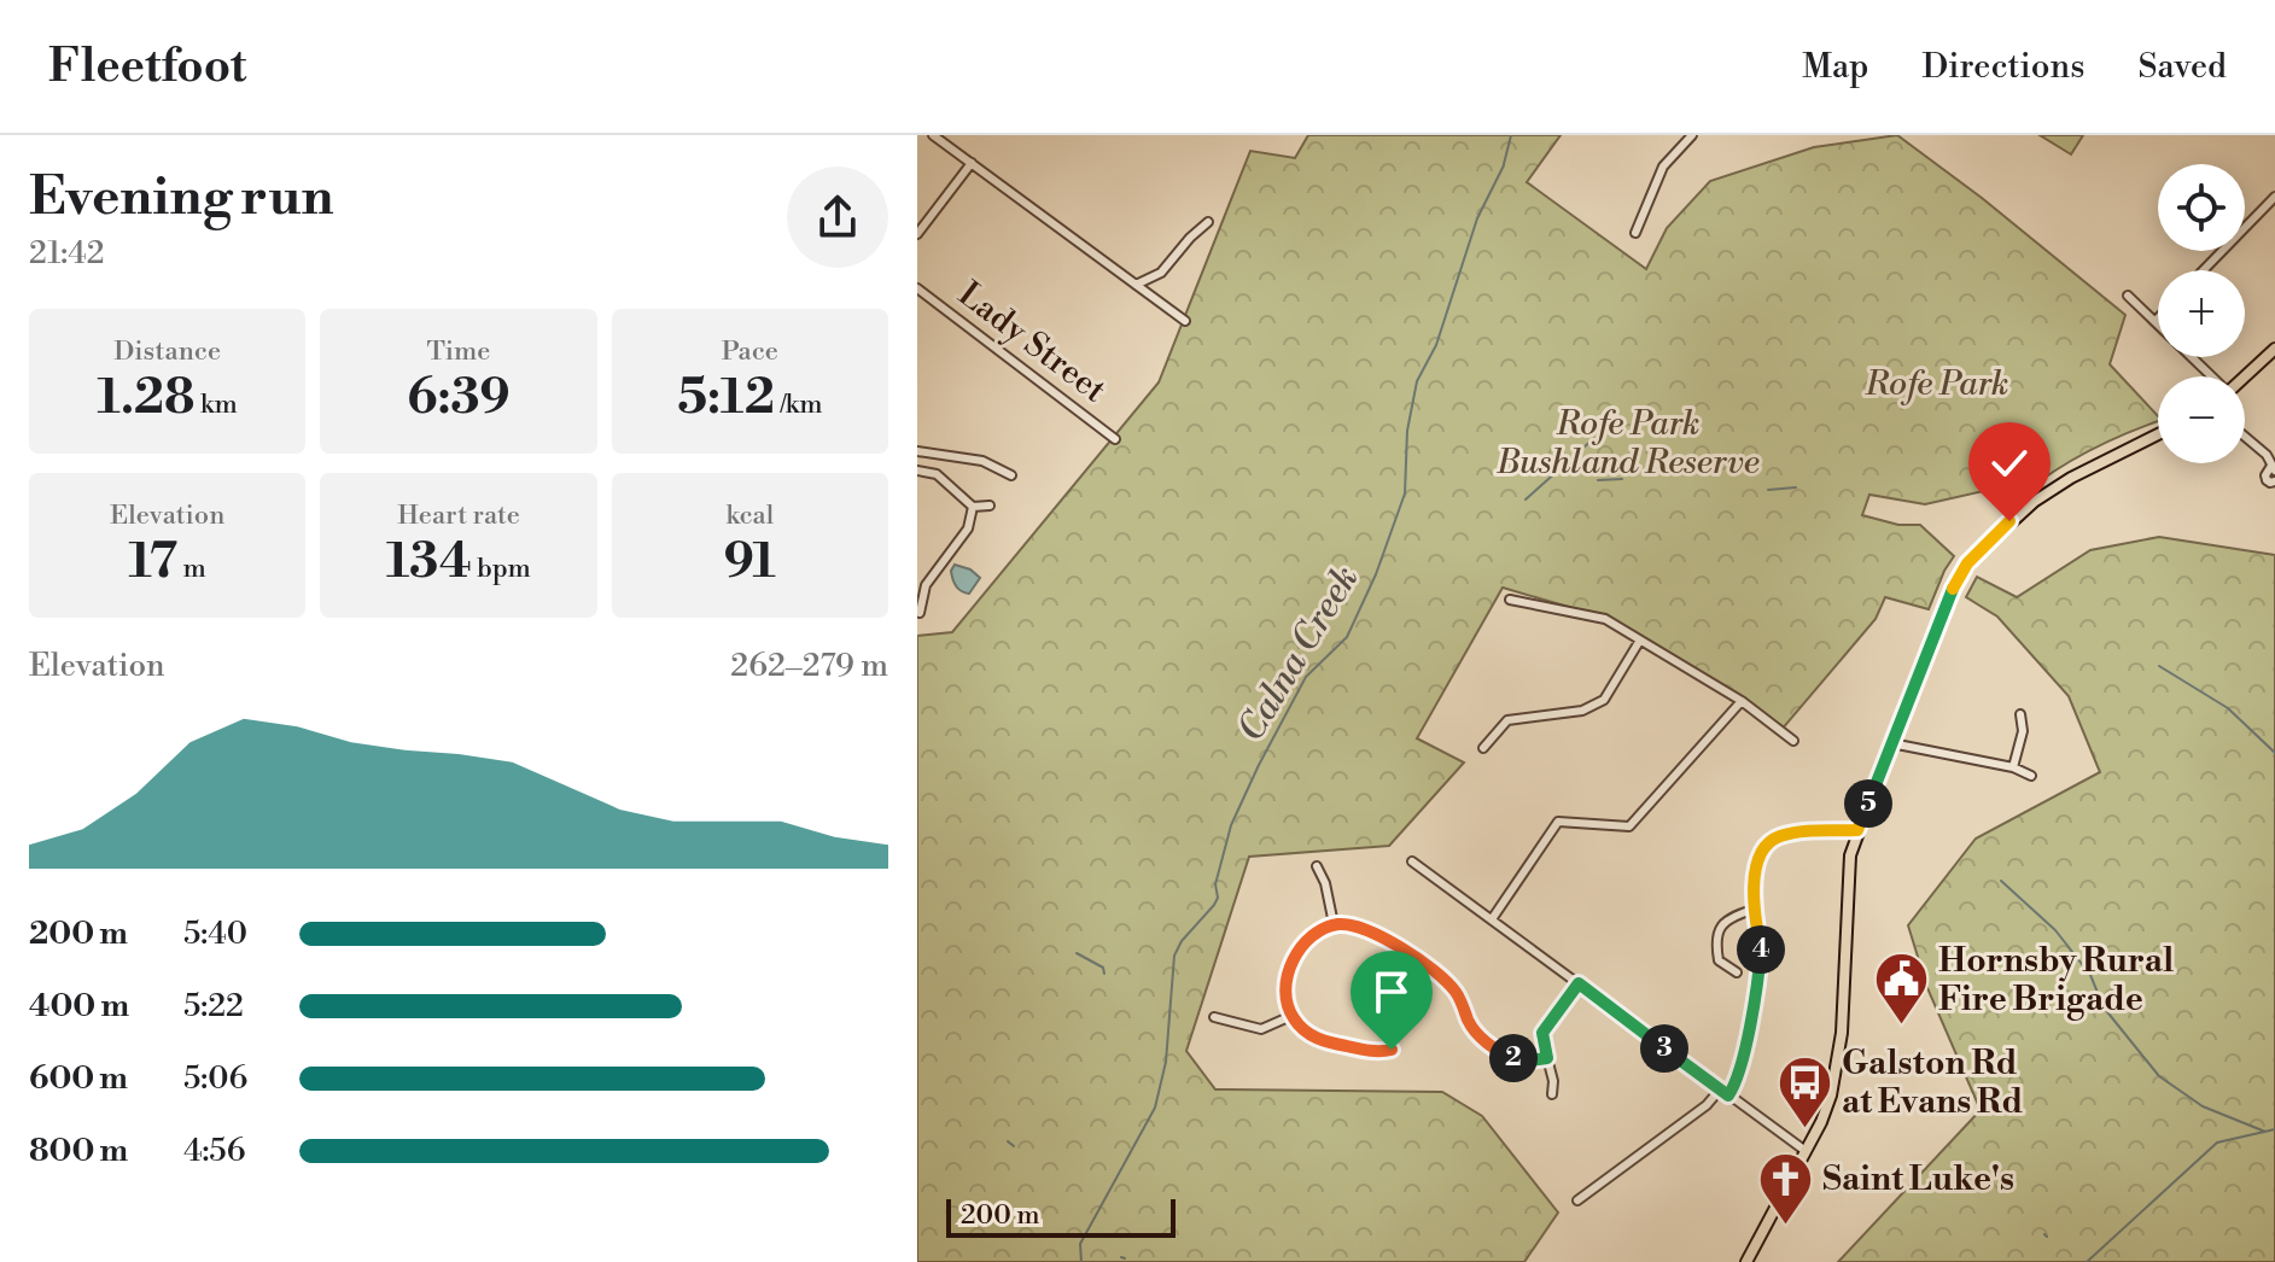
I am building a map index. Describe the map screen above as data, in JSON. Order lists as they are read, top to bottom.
{
  "streets": {
    "street": ["Lady Street"]
  },
  "water": ["Calna Creek"],
  "parks": ["Rofe Park", "Rofe Park Bushland Reserve"],
  "places": {
    "public building": ["Hornsby Rural Fire Brigade"],
    "bus stop": ["Galston Rd at Evans Rd"],
    "church": ["Saint Luke's"]
  },
  "scale_bar": "200 m",
  "page": {
    "header": "Fleetfoot",
    "nav": ["Map", "Directions", "Saved"],
    "heading": ["Evening run", "21:42"],
    "map_buttons": ["+", "−"],
    "stats": [
      ["Distance", "1.28 km"],
      ["Time", "6:39"],
      ["Pace", "5:12 /km"],
      ["Elevation", "17 m"],
      ["Heart rate", "134 bpm"],
      ["kcal", "91"]
    ],
    "chart": ["Elevation", "262–279 m"],
    "pins": [
      "5",
      "4",
      "3",
      "2"
    ],
    "list": [
      {
        "name": "200 m",
        "note": "5:40"
      },
      {
        "name": "400 m",
        "note": "5:22"
      },
      {
        "name": "600 m",
        "note": "5:06"
      },
      {
        "name": "800 m",
        "note": "4:56"
      }
    ],
    "scale": "200 m"
  }
}
